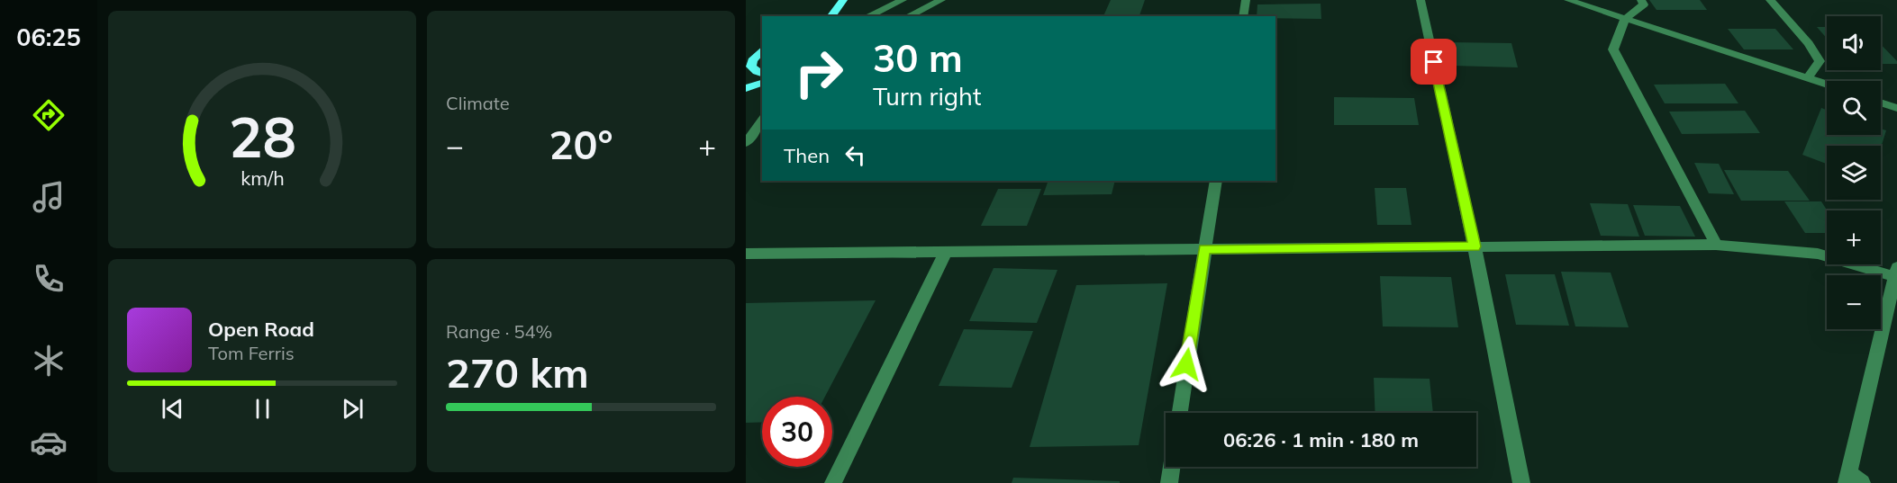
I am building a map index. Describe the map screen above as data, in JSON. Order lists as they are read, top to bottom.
{
  "page": {
    "tabs": "06:25",
    "tile": [
      "Climate",
      ["Range · 54%", "270 km"]
    ],
    "map_buttons": ["+", "−"],
    "turn": ["30 m", "Turn right"],
    "heat": ["−", "20°", "+"],
    "then": "Then",
    "song": ["Open Road", "Tom Ferris"],
    "limit": "30",
    "trip": "06:26 · 1 min · 180 m",
    "gauge": ["28", "km/h"]
  }
}
